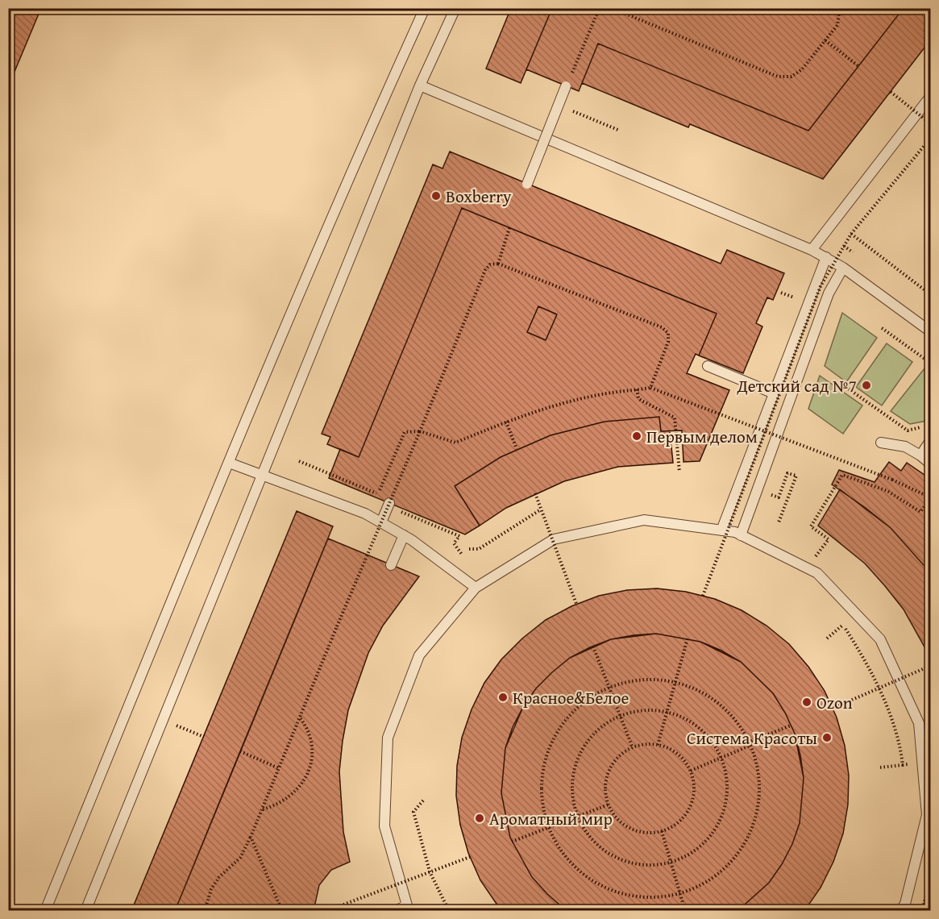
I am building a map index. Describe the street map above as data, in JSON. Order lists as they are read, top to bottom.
{
  "places": [
    "Boxberry",
    "Детский сад №7",
    "Первым делом",
    "Красное&Белое",
    "Ozon",
    "Система Красоты",
    "Ароматный мир"
  ]
}
